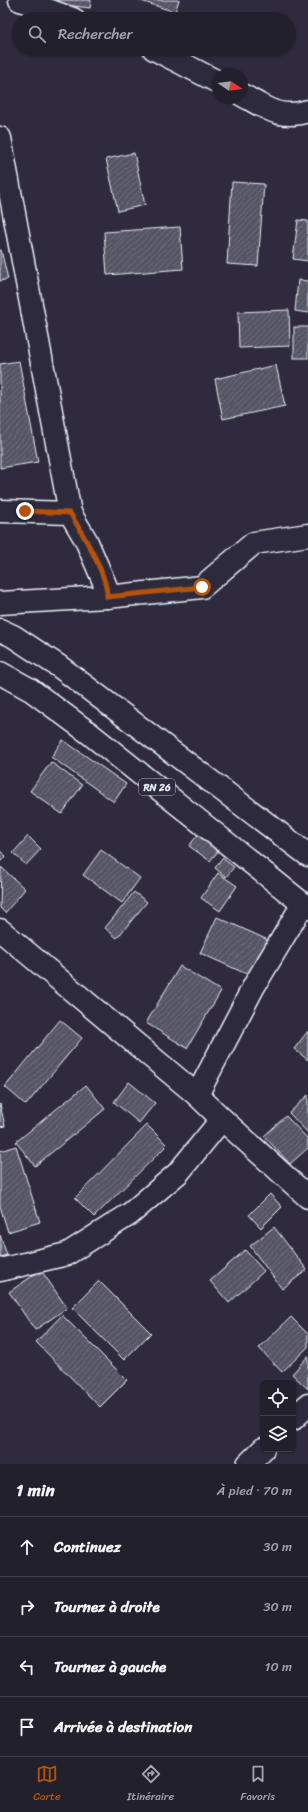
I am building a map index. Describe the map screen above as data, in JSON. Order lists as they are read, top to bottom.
{
  "streets": {
    "street": ["RN 26"]
  },
  "north": "right",
  "page": {
    "search": "Rechercher",
    "heading": ["1 min", "À pied · 70 m"],
    "list": [
      ["Continuez", "30 m"],
      ["Tournez à droite", "30 m"],
      ["Tournez à gauche", "10 m"],
      "Arrivée à destination"
    ],
    "nav": ["Carte", "Itinéraire", "Favoris"]
  }
}
